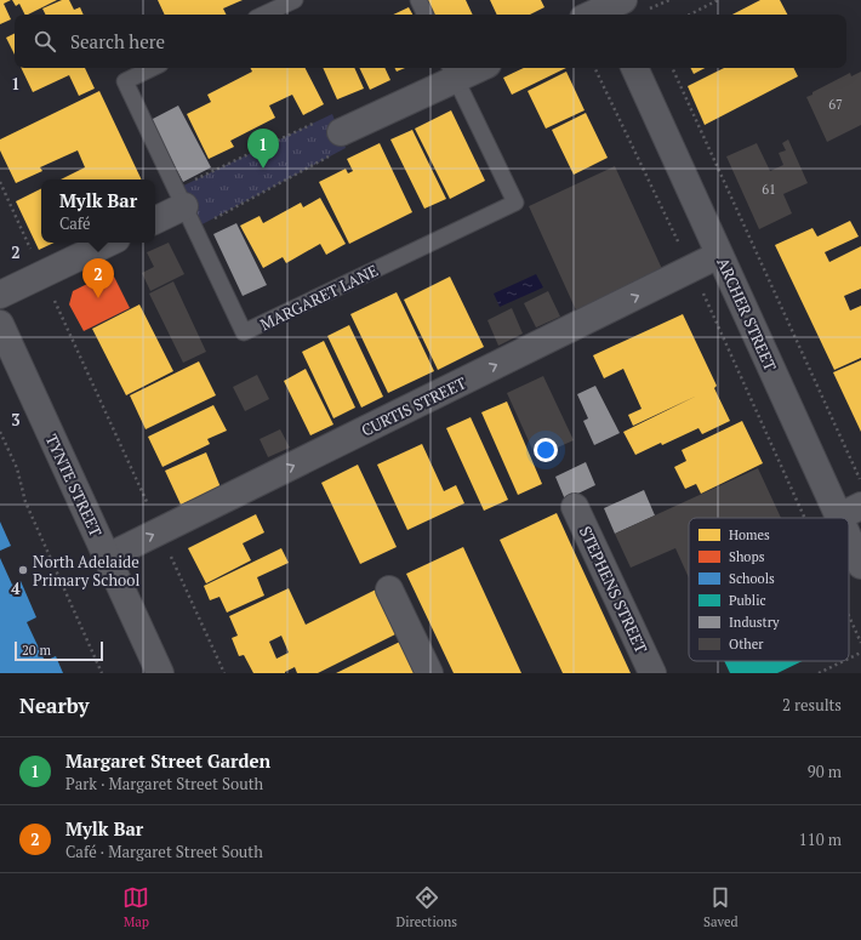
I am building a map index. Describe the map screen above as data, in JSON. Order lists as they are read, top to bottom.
{
  "streets": {
    "street": [
      "ARCHER STREET",
      "CURTIS STREET",
      "TYNTE STREET",
      "STEPHENS STREET"
    ],
    "lane": ["MARGARET LANE"]
  },
  "crossings": [
    ["ARCHER STREET", "CURTIS STREET"],
    ["CURTIS STREET", "TYNTE STREET"]
  ],
  "one_way": ["CURTIS STREET"],
  "places": ["North Adelaide Primary School"],
  "house_numbers": ["67", "61"],
  "legend": [
    "Homes",
    "Shops",
    "Schools",
    "Public",
    "Industry",
    "Other"
  ],
  "scale_bar": "20 m",
  "page": {
    "search": "Search here",
    "pins": ["1", "2"],
    "popup": ["Mylk Bar", "Café"],
    "scale": "20 m",
    "heading": ["Nearby", "2 results"],
    "list": [
      {
        "mark": "1",
        "name": "Margaret Street Garden",
        "note": "Park · Margaret Street South",
        "value": "90 m"
      },
      {
        "mark": "2",
        "name": "Mylk Bar",
        "note": "Café · Margaret Street South",
        "value": "110 m"
      }
    ],
    "nav": ["Map", "Directions", "Saved"]
  },
  "grid": {
    "rows": [
      "1",
      "2",
      "3",
      "4"
    ]
  }
}
